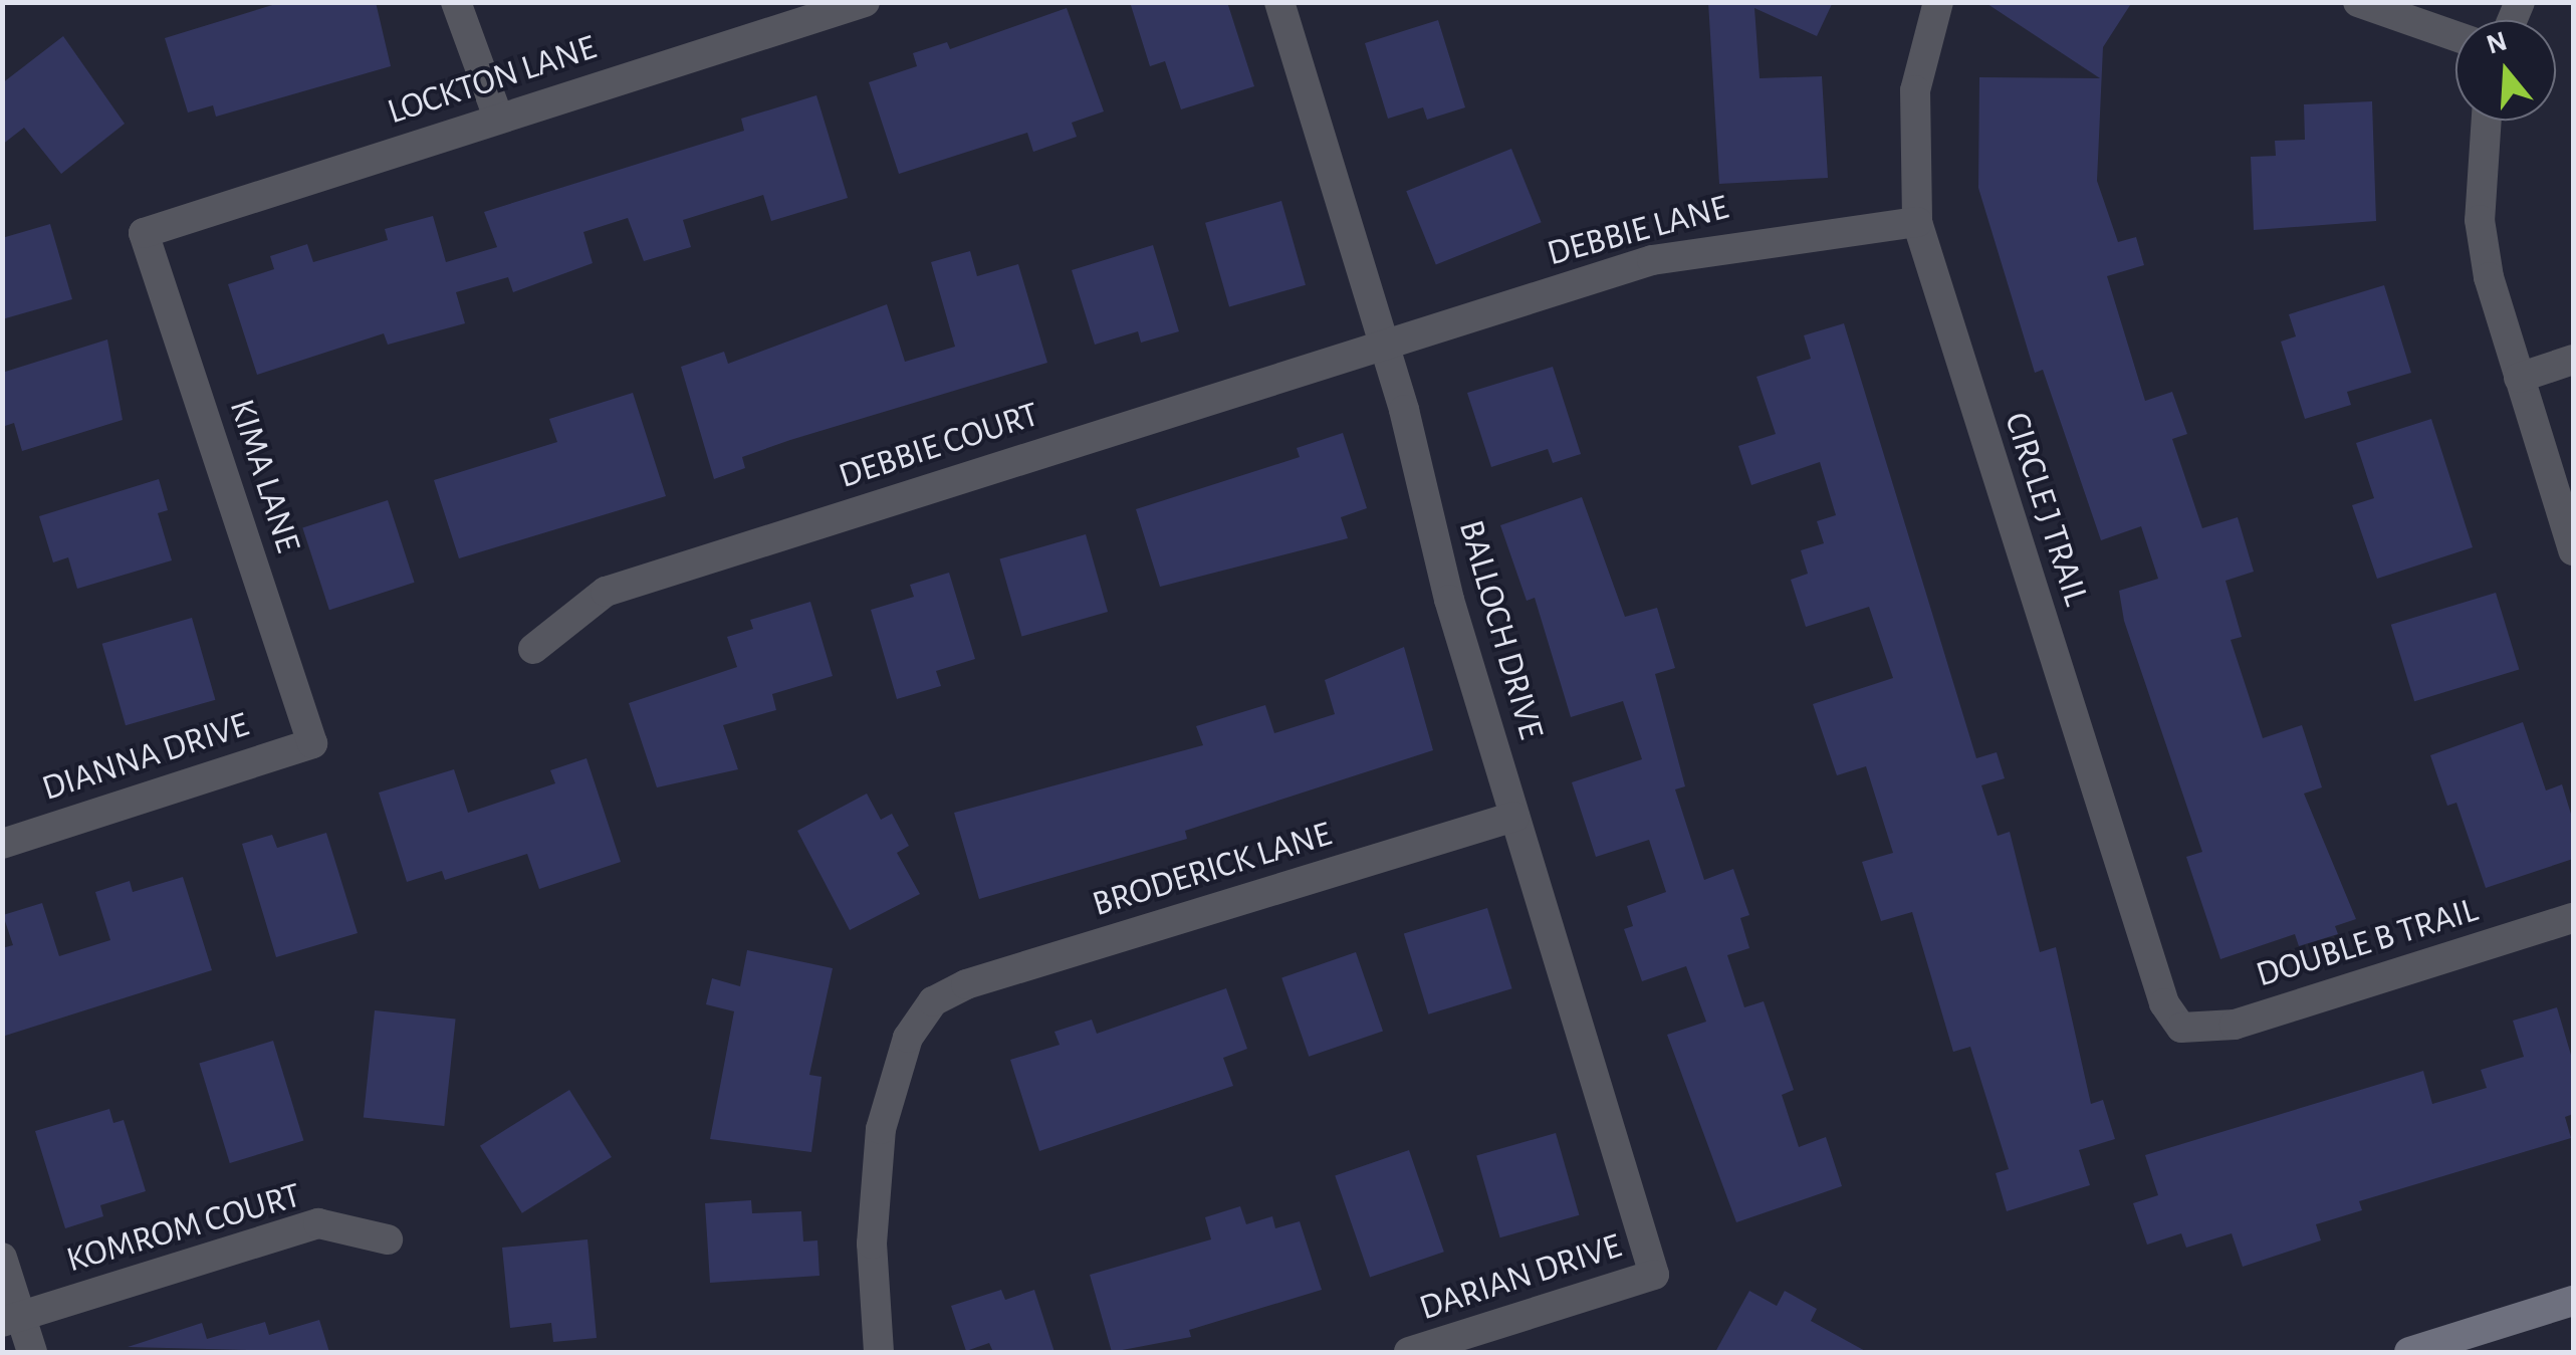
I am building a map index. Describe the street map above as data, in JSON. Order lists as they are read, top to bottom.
{
  "streets": {
    "street": [
      "LOCKTON LANE",
      "DEBBIE LANE",
      "DEBBIE COURT",
      "KIMA LANE",
      "CIRCLE J TRAIL",
      "BALLOCH DRIVE",
      "DIANNA DRIVE",
      "BRODERICK LANE",
      "DOUBLE B TRAIL",
      "KOMROM COURT",
      "DARIAN DRIVE"
    ]
  },
  "crossings": [
    ["LOCKTON LANE", "KIMA LANE"],
    ["DEBBIE LANE", "DEBBIE COURT"],
    ["DEBBIE LANE", "CIRCLE J TRAIL"],
    ["DEBBIE LANE", "BALLOCH DRIVE"],
    ["DEBBIE COURT", "BALLOCH DRIVE"],
    ["KIMA LANE", "DIANNA DRIVE"],
    ["CIRCLE J TRAIL", "DOUBLE B TRAIL"],
    ["BALLOCH DRIVE", "BRODERICK LANE"],
    ["BALLOCH DRIVE", "DARIAN DRIVE"]
  ],
  "north": "top"
}
